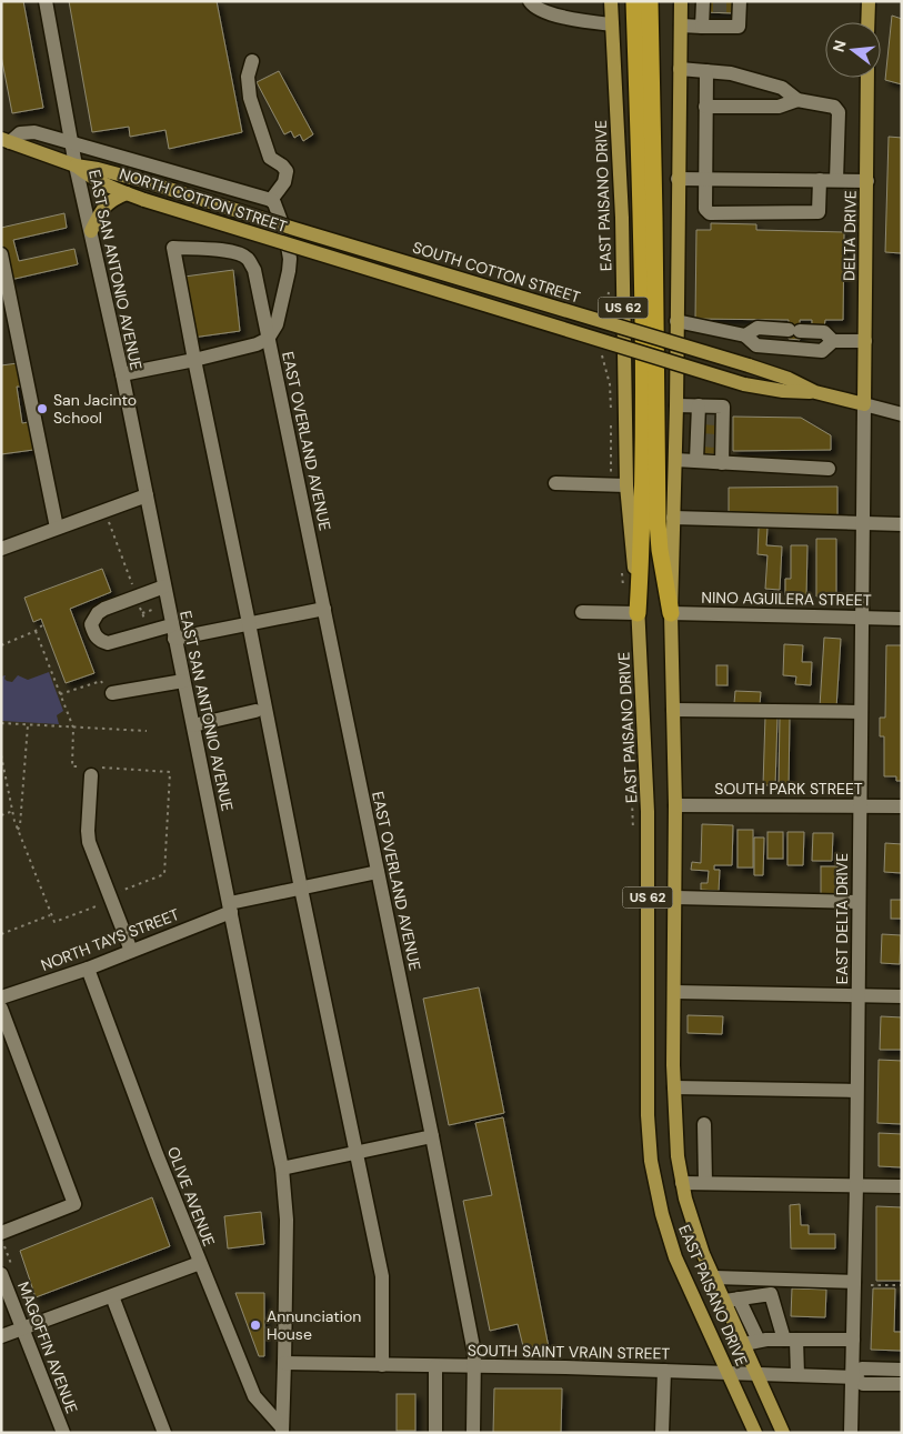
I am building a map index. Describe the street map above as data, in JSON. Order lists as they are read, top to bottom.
{
  "streets": {
    "main road": [
      "EAST PAISANO DRIVE",
      "NORTH COTTON STREET",
      "DELTA DRIVE",
      "SOUTH COTTON STREET",
      "US 62"
    ],
    "street": [
      "EAST SAN ANTONIO AVENUE",
      "EAST OVERLAND AVENUE",
      "NINO AGUILERA STREET",
      "SOUTH PARK STREET",
      "EAST DELTA DRIVE",
      "NORTH TAYS STREET",
      "OLIVE AVENUE",
      "MAGOFFIN AVENUE",
      "SOUTH SAINT VRAIN STREET"
    ]
  },
  "crossings": [
    ["EAST PAISANO DRIVE", "NINO AGUILERA STREET"],
    ["EAST PAISANO DRIVE", "SOUTH PARK STREET"],
    ["EAST PAISANO DRIVE", "SOUTH SAINT VRAIN STREET"],
    ["NORTH COTTON STREET", "EAST SAN ANTONIO AVENUE"],
    ["NORTH COTTON STREET", "SOUTH COTTON STREET"],
    ["NORTH COTTON STREET", "EAST OVERLAND AVENUE"],
    ["DELTA DRIVE", "SOUTH COTTON STREET"],
    ["DELTA DRIVE", "EAST DELTA DRIVE"],
    ["EAST SAN ANTONIO AVENUE", "NORTH TAYS STREET"],
    ["EAST SAN ANTONIO AVENUE", "OLIVE AVENUE"],
    ["EAST SAN ANTONIO AVENUE", "SOUTH SAINT VRAIN STREET"],
    ["SOUTH COTTON STREET", "EAST DELTA DRIVE"],
    ["EAST OVERLAND AVENUE", "NORTH TAYS STREET"],
    ["EAST OVERLAND AVENUE", "SOUTH SAINT VRAIN STREET"],
    ["NINO AGUILERA STREET", "EAST DELTA DRIVE"],
    ["SOUTH PARK STREET", "EAST DELTA DRIVE"],
    ["EAST DELTA DRIVE", "SOUTH SAINT VRAIN STREET"],
    ["NORTH TAYS STREET", "OLIVE AVENUE"]
  ],
  "places": ["San Jacinto School", "Annunciation House"],
  "north": "left"
}
